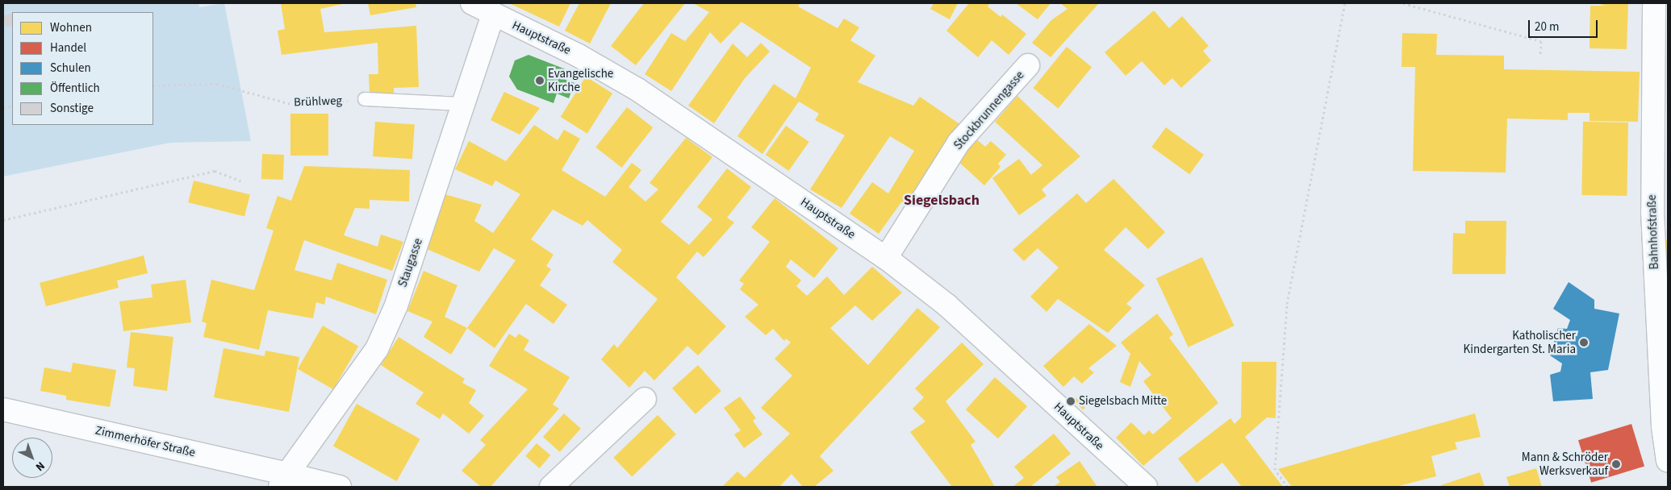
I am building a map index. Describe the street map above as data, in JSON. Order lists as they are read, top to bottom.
{
  "streets": {
    "street": [
      "Hauptstraße",
      "Stockbrunnengasse",
      "Bahnhofstraße",
      "Staugasse",
      "Zimmerhöfer Straße"
    ],
    "path": ["Brühlweg"]
  },
  "crossings": [
    ["Hauptstraße", "Stockbrunnengasse"],
    ["Hauptstraße", "Staugasse"],
    ["Staugasse", "Zimmerhöfer Straße"]
  ],
  "districts": ["Siegelsbach"],
  "places": [
    "Evangelische Kirche",
    "Katholischer Kindergarten St. Maria",
    "Siegelsbach Mitte",
    "Mann & Schröder Werksverkauf"
  ],
  "legend": [
    "Wohnen",
    "Handel",
    "Schulen",
    "Öffentlich",
    "Sonstige"
  ],
  "scale_bar": "20 m",
  "north": "bottom right"
}
